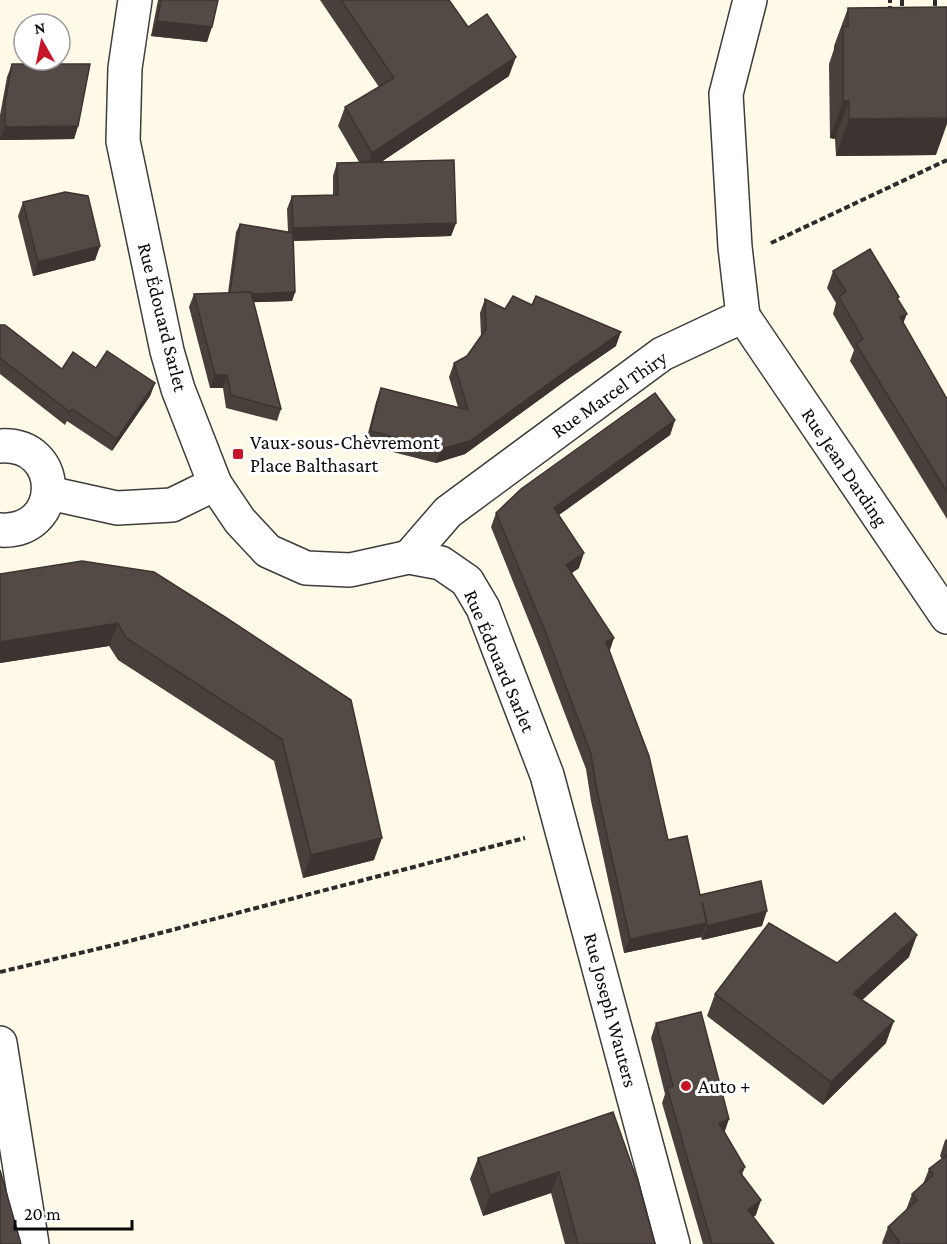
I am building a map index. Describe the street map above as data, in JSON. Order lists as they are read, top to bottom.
{
  "streets": {
    "street": [
      "Rue Édouard Sarlet",
      "Rue Marcel Thiry",
      "Rue Jean Darding",
      "Rue Joseph Wauters"
    ]
  },
  "crossings": [
    ["Rue Édouard Sarlet", "Rue Marcel Thiry"],
    ["Rue Édouard Sarlet", "Rue Joseph Wauters"],
    ["Rue Marcel Thiry", "Rue Jean Darding"]
  ],
  "places": {
    "transit": ["Vaux-sous-Chèvremont Place Balthasart"],
    "other": ["Auto +"]
  },
  "scale_bar": "20 m",
  "north": "top"
}
